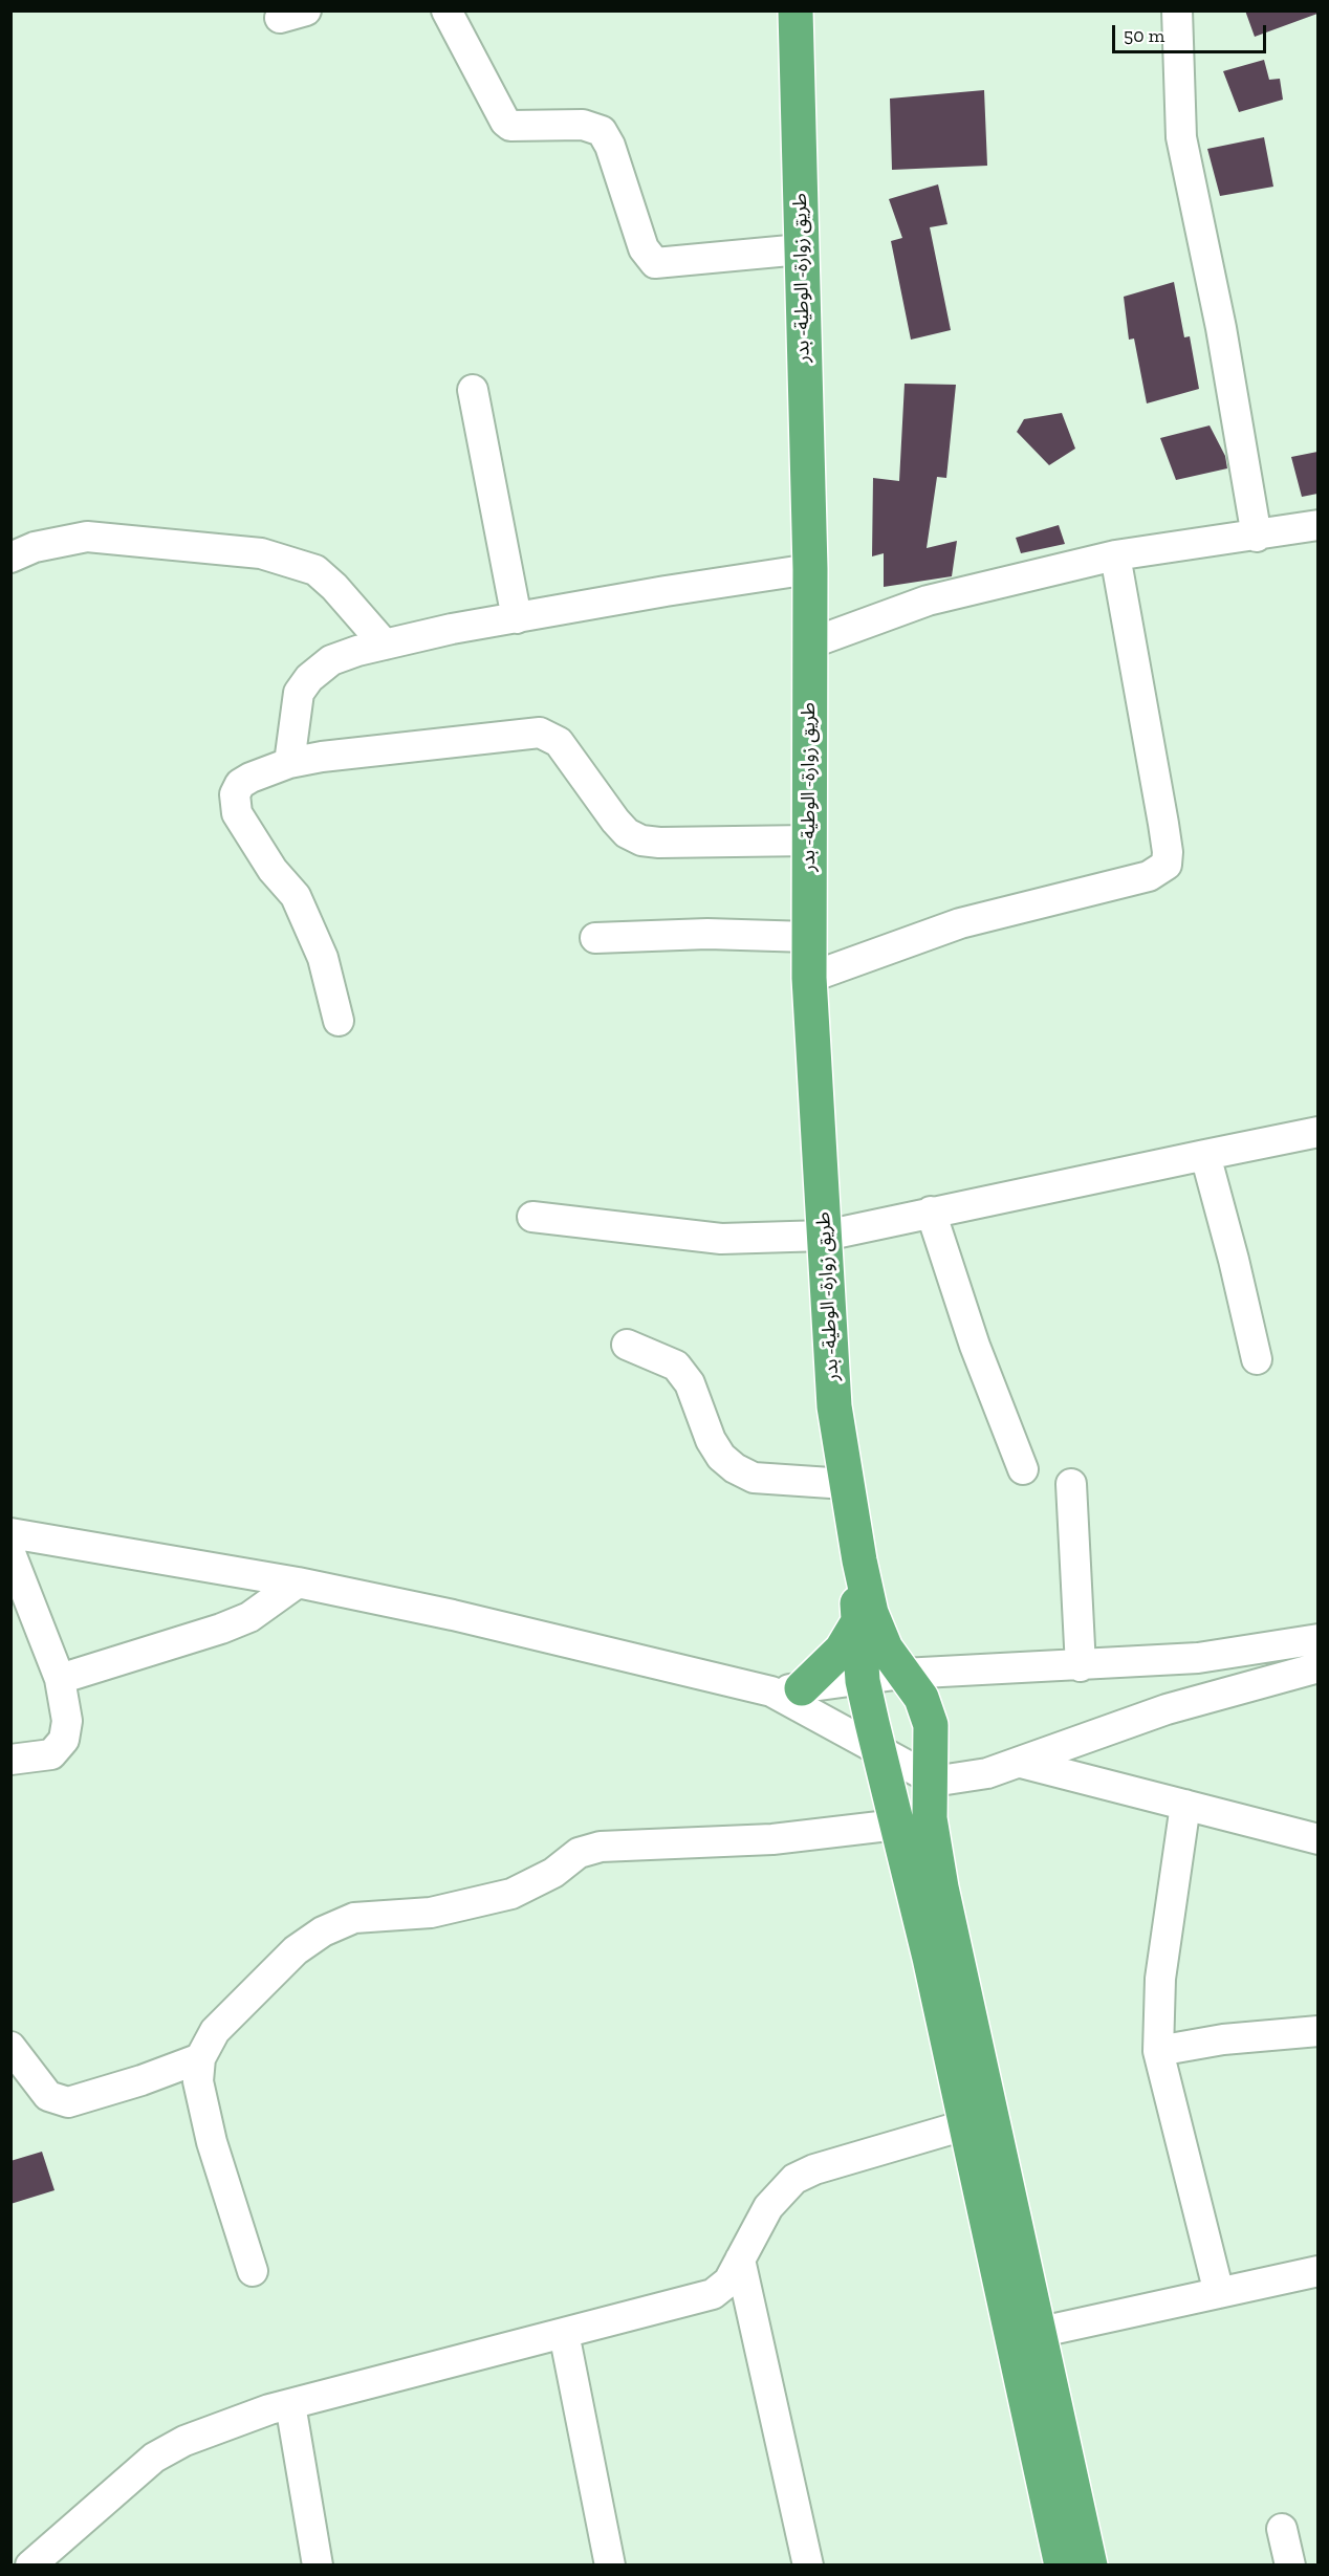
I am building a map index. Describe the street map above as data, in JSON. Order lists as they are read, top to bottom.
{
  "streets": {
    "highway": ["طريق زوارة- الوطية- بدر"]
  },
  "scale_bar": "50 m"
}
